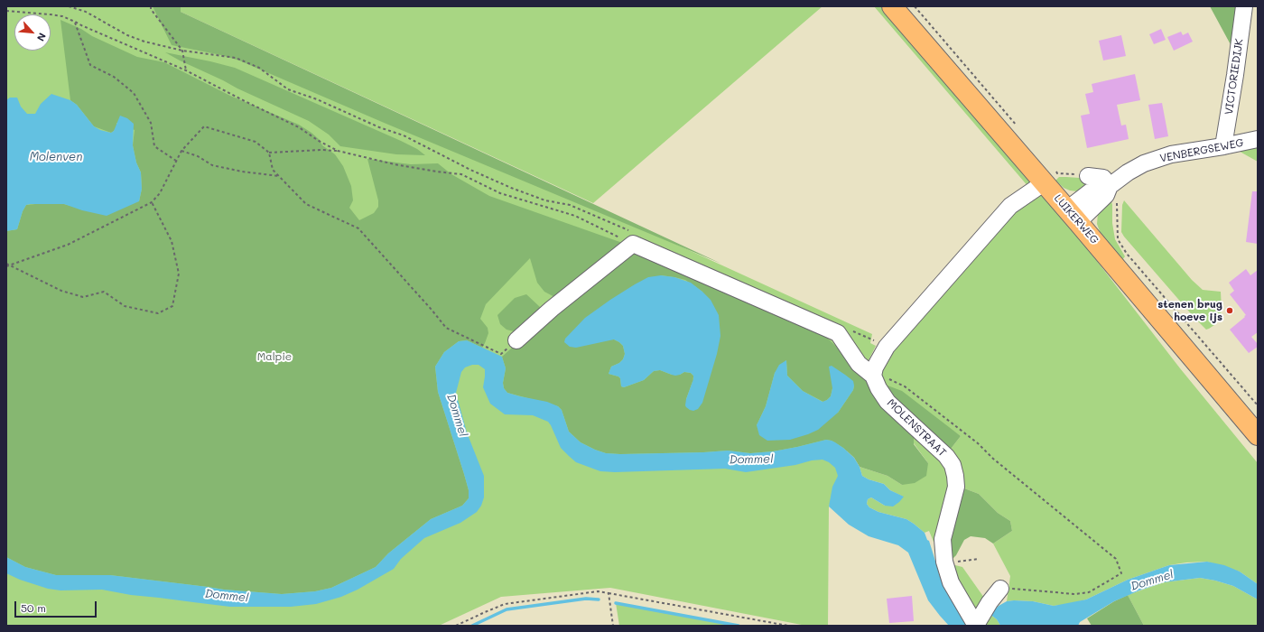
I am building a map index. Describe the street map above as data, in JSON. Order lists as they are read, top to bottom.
{
  "streets": {
    "main road": ["LUIKERWEG"],
    "street": ["VICTORIEDIJK", "VENBERGSEWEG", "MOLENSTRAAT"]
  },
  "crossings": [
    ["VICTORIEDIJK", "VENBERGSEWEG"],
    ["VENBERGSEWEG", "LUIKERWEG"]
  ],
  "water": ["Molenven", "Dommel"],
  "parks": ["Malpie"],
  "places": ["stenen brug hoeve ijs"],
  "scale_bar": "50 m",
  "north": "bottom right"
}
